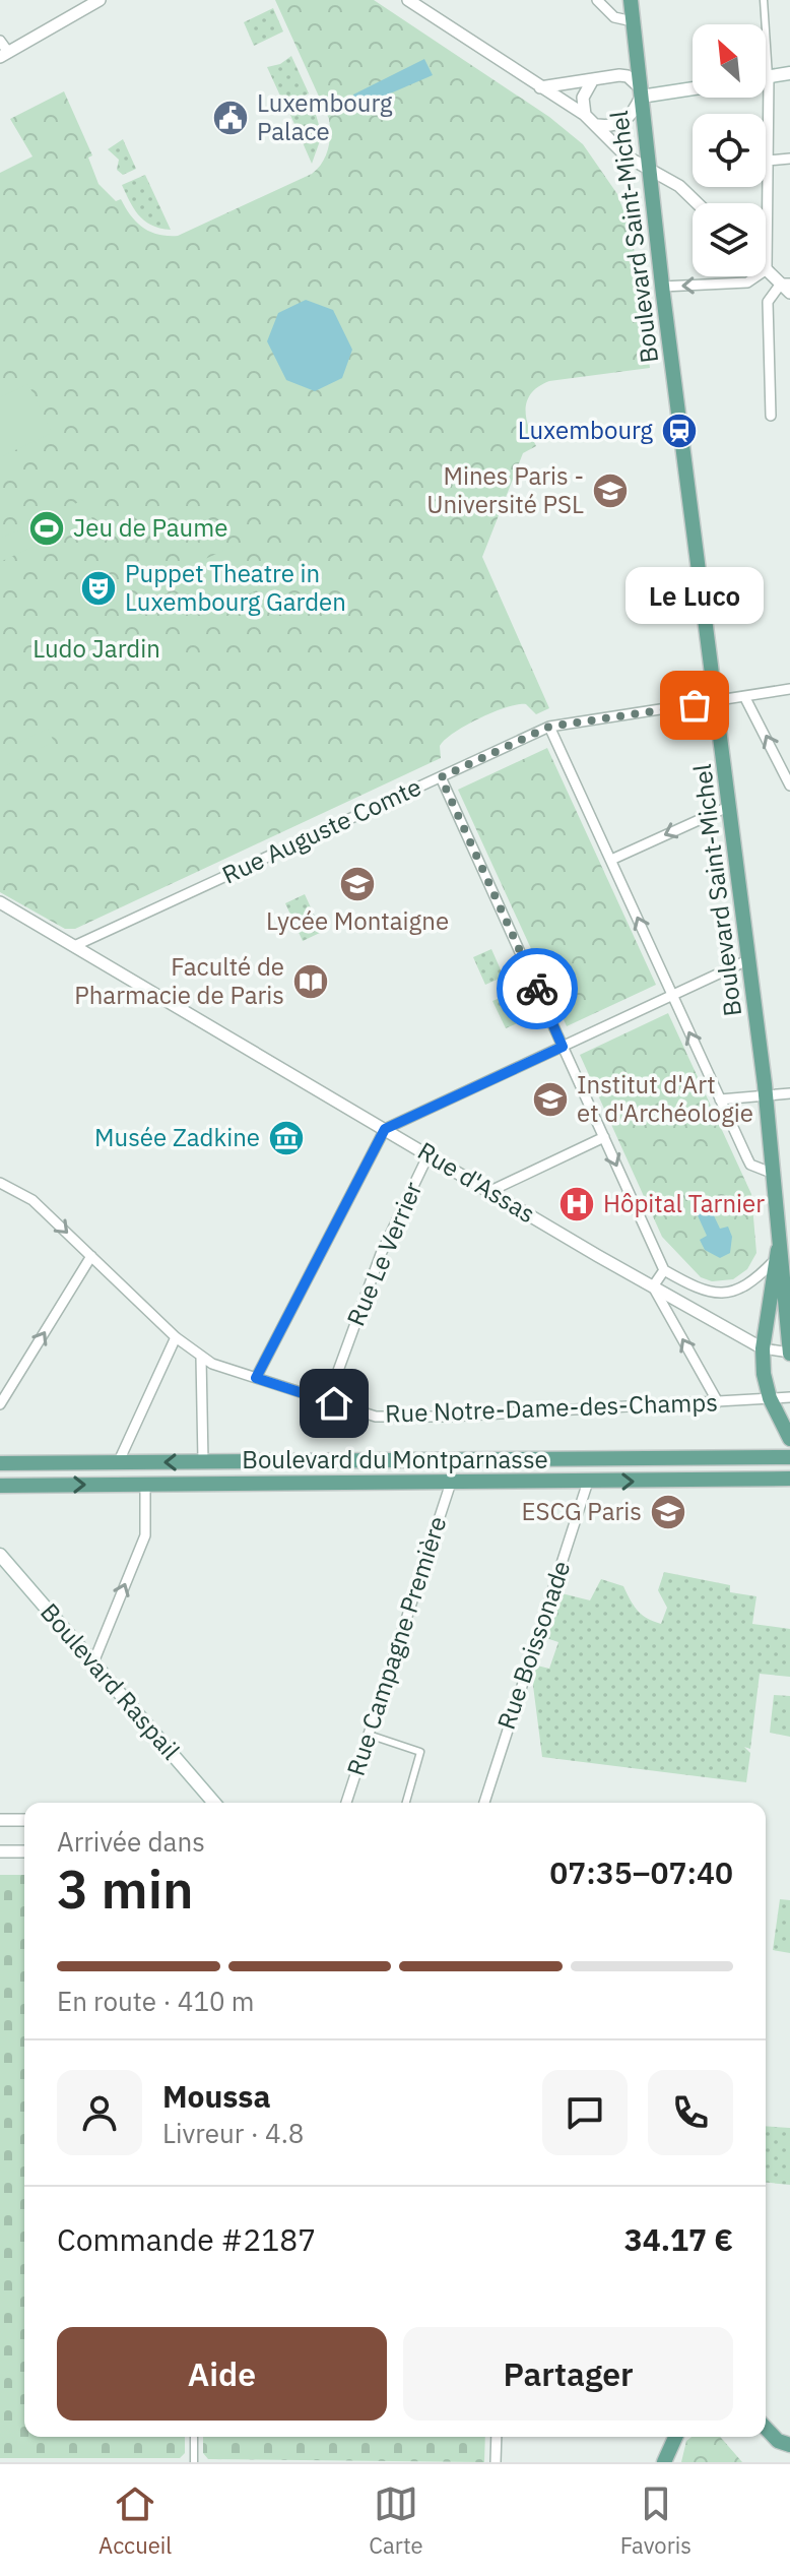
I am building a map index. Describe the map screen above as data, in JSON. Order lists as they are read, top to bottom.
{
  "streets": {
    "main road": ["Boulevard Saint-Michel", "Boulevard du Montparnasse", "Boulevard Raspail"],
    "street": [
      "Rue Auguste Comte",
      "Rue d'Assas",
      "Rue Le Verrier",
      "Rue Notre-Dame-des-Champs",
      "Rue Boissonade",
      "Rue Campagne Première"
    ]
  },
  "crossings": [
    ["Boulevard Saint-Michel", "Rue Auguste Comte"],
    ["Rue Auguste Comte", "Rue d'Assas"],
    ["Rue d'Assas", "Rue Le Verrier"],
    ["Rue Le Verrier", "Rue Notre-Dame-des-Champs"],
    ["Boulevard du Montparnasse", "Rue Boissonade"],
    ["Boulevard du Montparnasse", "Rue Campagne Première"]
  ],
  "parks": ["Ludo Jardin"],
  "places": {
    "public building": ["Luxembourg Palace"],
    "station": ["Luxembourg"],
    "school or university": [
      "Mines Paris - Université PSL",
      "Lycée Montaigne",
      "Institut d'Art et d'Archéologie",
      "ESCG Paris"
    ],
    "sports": ["Jeu de Paume"],
    "theatre": ["Puppet Theatre in Luxembourg Garden"],
    "other": ["Le Luco"],
    "library": ["Faculté de Pharmacie de Paris"],
    "museum": ["Musée Zadkine"],
    "hospital": ["Hôpital Tarnier"]
  },
  "north": "top left",
  "page": {
    "bubble": "Le Luco",
    "heading": ["3 min", "Arrivée dans", "07:35–07:40"],
    "panel": [
      "Moussa",
      "Livreur · 4.8",
      "Commande #2187",
      "34.17 €"
    ],
    "bar": "En route · 410 m",
    "buttons": ["Aide", "Partager"],
    "tabs": ["Accueil", "Carte", "Favoris"]
  }
}
